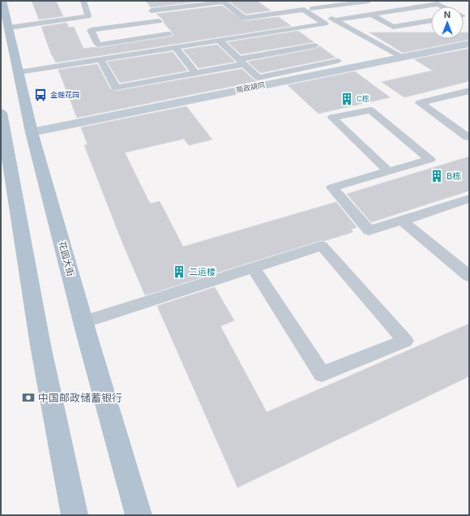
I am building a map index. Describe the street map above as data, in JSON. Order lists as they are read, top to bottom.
{
  "streets": {
    "main road": ["花园大街"],
    "street": ["简政胡同"]
  },
  "crossings": [
    ["简政胡同", "花园大街"]
  ],
  "places": {
    "bus stop": ["金融花园"],
    "building": ["C栋", "B栋", "二运楼"],
    "bank": ["中国邮政储蓄银行"]
  },
  "north": "top"
}
